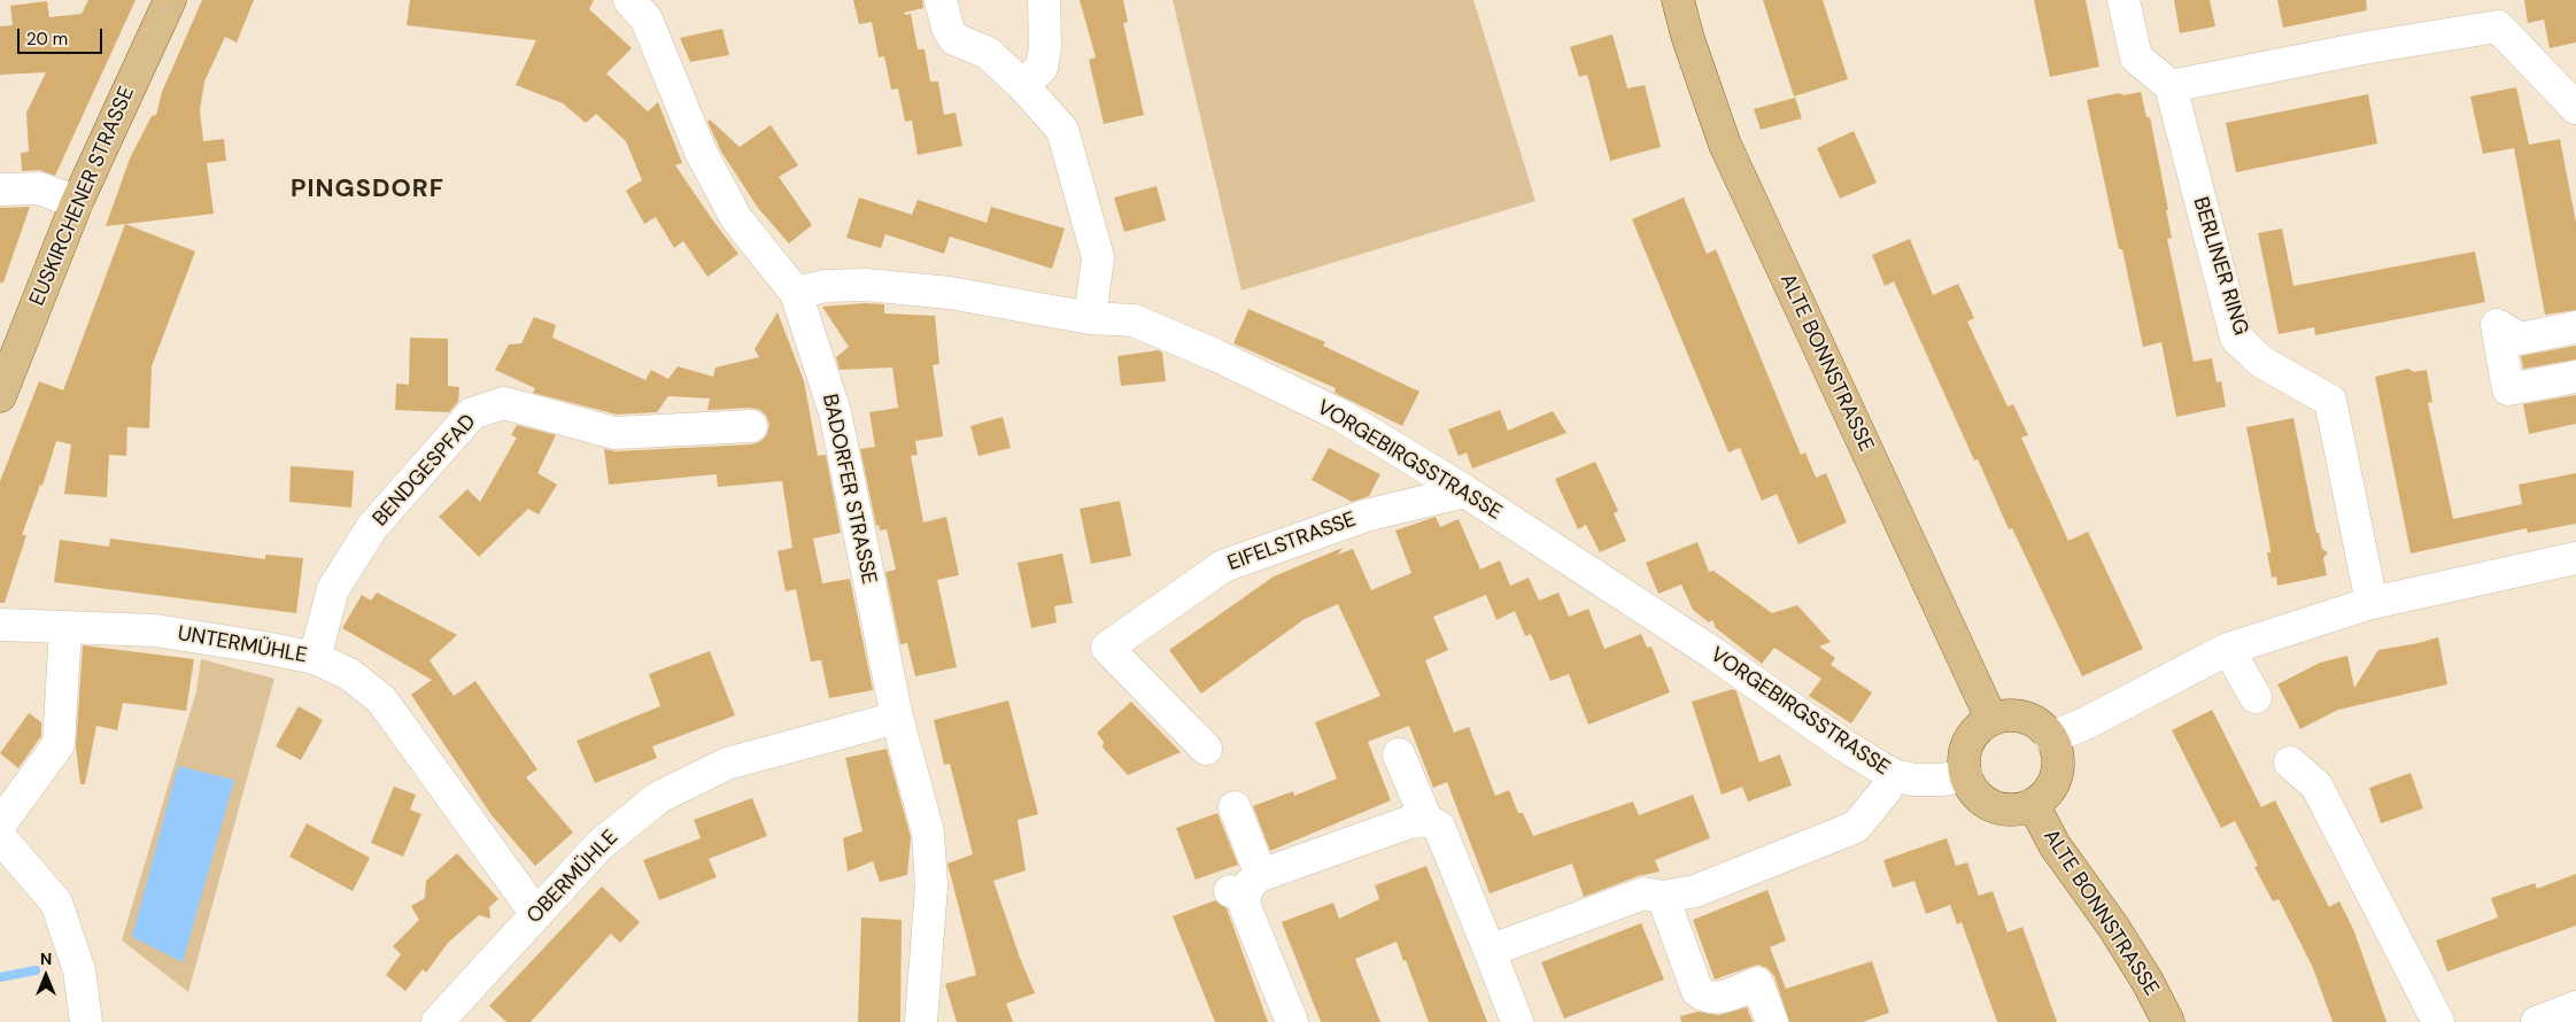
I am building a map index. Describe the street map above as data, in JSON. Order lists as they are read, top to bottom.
{
  "streets": {
    "main road": ["EUSKIRCHENER STRASSE", "ALTE BONNSTRASSE"],
    "street": [
      "BERLINER RING",
      "VORGEBIRGSSTRASSE",
      "BENDGESPFAD",
      "BADORFER STRASSE",
      "EIFELSTRASSE",
      "UNTERMÜHLE",
      "OBERMÜHLE"
    ]
  },
  "crossings": [
    ["ALTE BONNSTRASSE", "VORGEBIRGSSTRASSE"],
    ["VORGEBIRGSSTRASSE", "BADORFER STRASSE"],
    ["VORGEBIRGSSTRASSE", "EIFELSTRASSE"],
    ["BENDGESPFAD", "UNTERMÜHLE"],
    ["BADORFER STRASSE", "OBERMÜHLE"],
    ["UNTERMÜHLE", "OBERMÜHLE"]
  ],
  "districts": ["PINGSDORF"],
  "scale_bar": "20 m",
  "north": "top"
}
